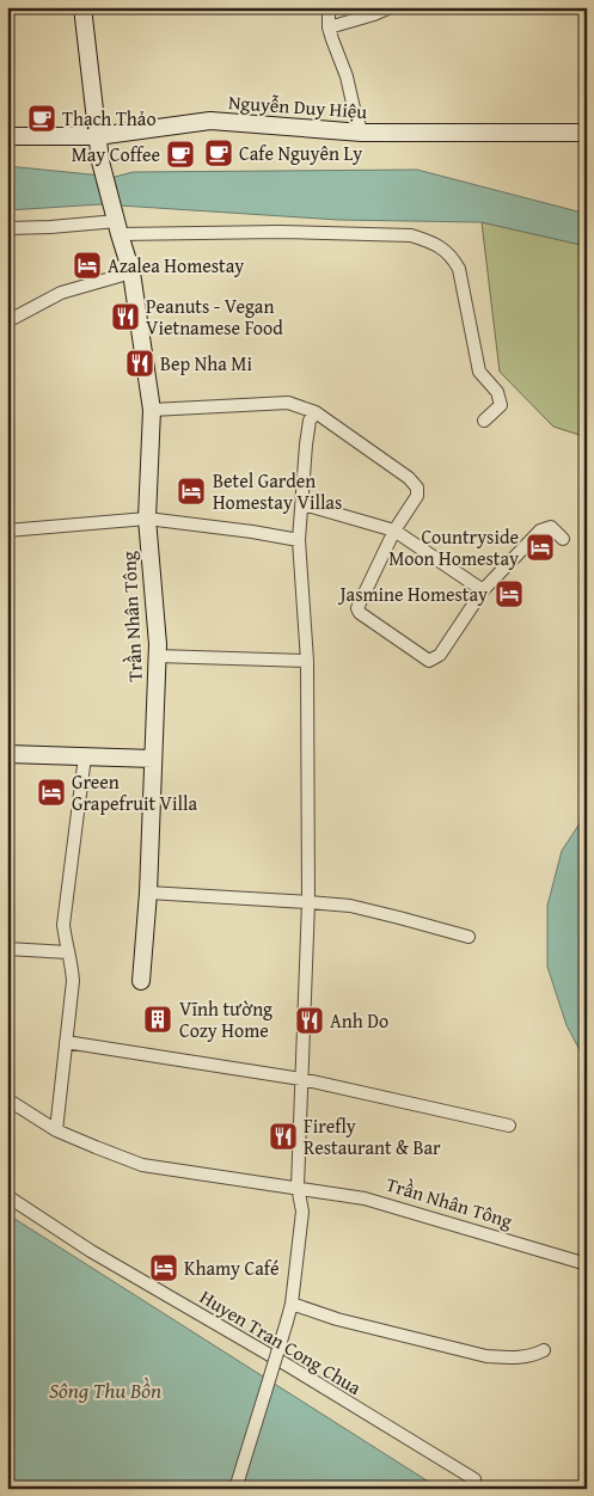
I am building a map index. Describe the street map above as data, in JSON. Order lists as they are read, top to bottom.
{
  "streets": {
    "street": ["Nguyễn Duy Hiệu", "Trần Nhân Tông", "Huyen Tran Cong Chua"]
  },
  "crossings": [
    ["Nguyễn Duy Hiệu", "Trần Nhân Tông"]
  ],
  "water": ["Sông Thu Bồn"],
  "places": {
    "cafe": ["Thạch Thảo", "Cafe Nguyên Ly", "May Coffee"],
    "hotel": [
      "Azalea Homestay",
      "Betel Garden Homestay Villas",
      "Countryside Moon Homestay",
      "Jasmine Homestay",
      "Green Grapefruit Villa",
      "Khamy Café"
    ],
    "restaurant": [
      "Peanuts - Vegan Vietnamese Food",
      "Bep Nha Mi",
      "Anh Do",
      "Firefly Restaurant & Bar"
    ],
    "building": ["Vĩnh tường Cozy Home"]
  }
}
